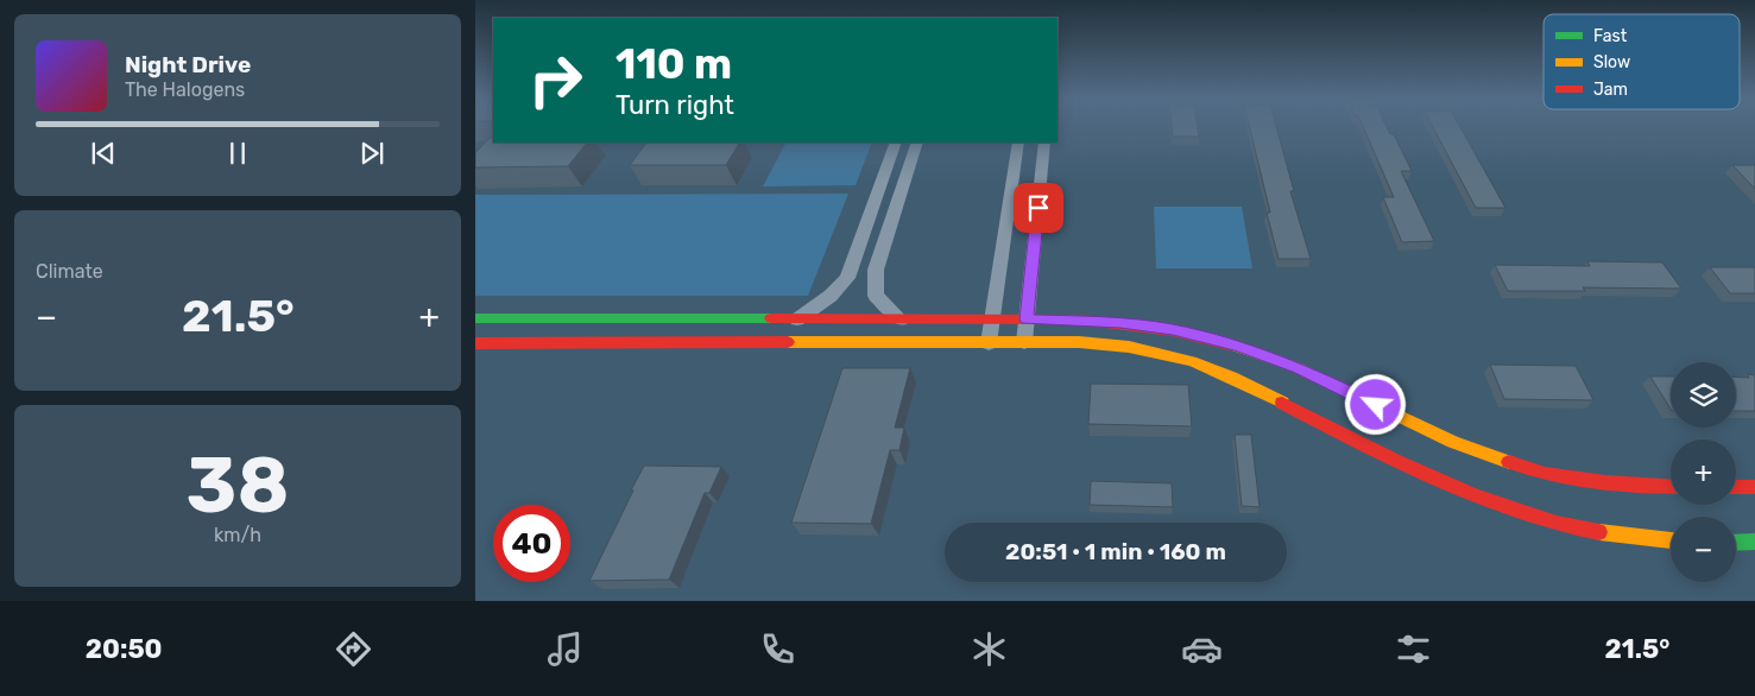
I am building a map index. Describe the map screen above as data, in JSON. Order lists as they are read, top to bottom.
{
  "legend": ["Fast", "Slow", "Jam"],
  "page": {
    "turn": ["110 m", "Turn right"],
    "song": ["Night Drive", "The Halogens"],
    "tile": [
      "Climate",
      ["38", "km/h"]
    ],
    "heat": ["−", "21.5°", "+"],
    "map_buttons": ["+", "−"],
    "limit": "40",
    "trip": "20:51 · 1 min · 160 m",
    "tabs": ["20:50", "21.5°"]
  }
}
